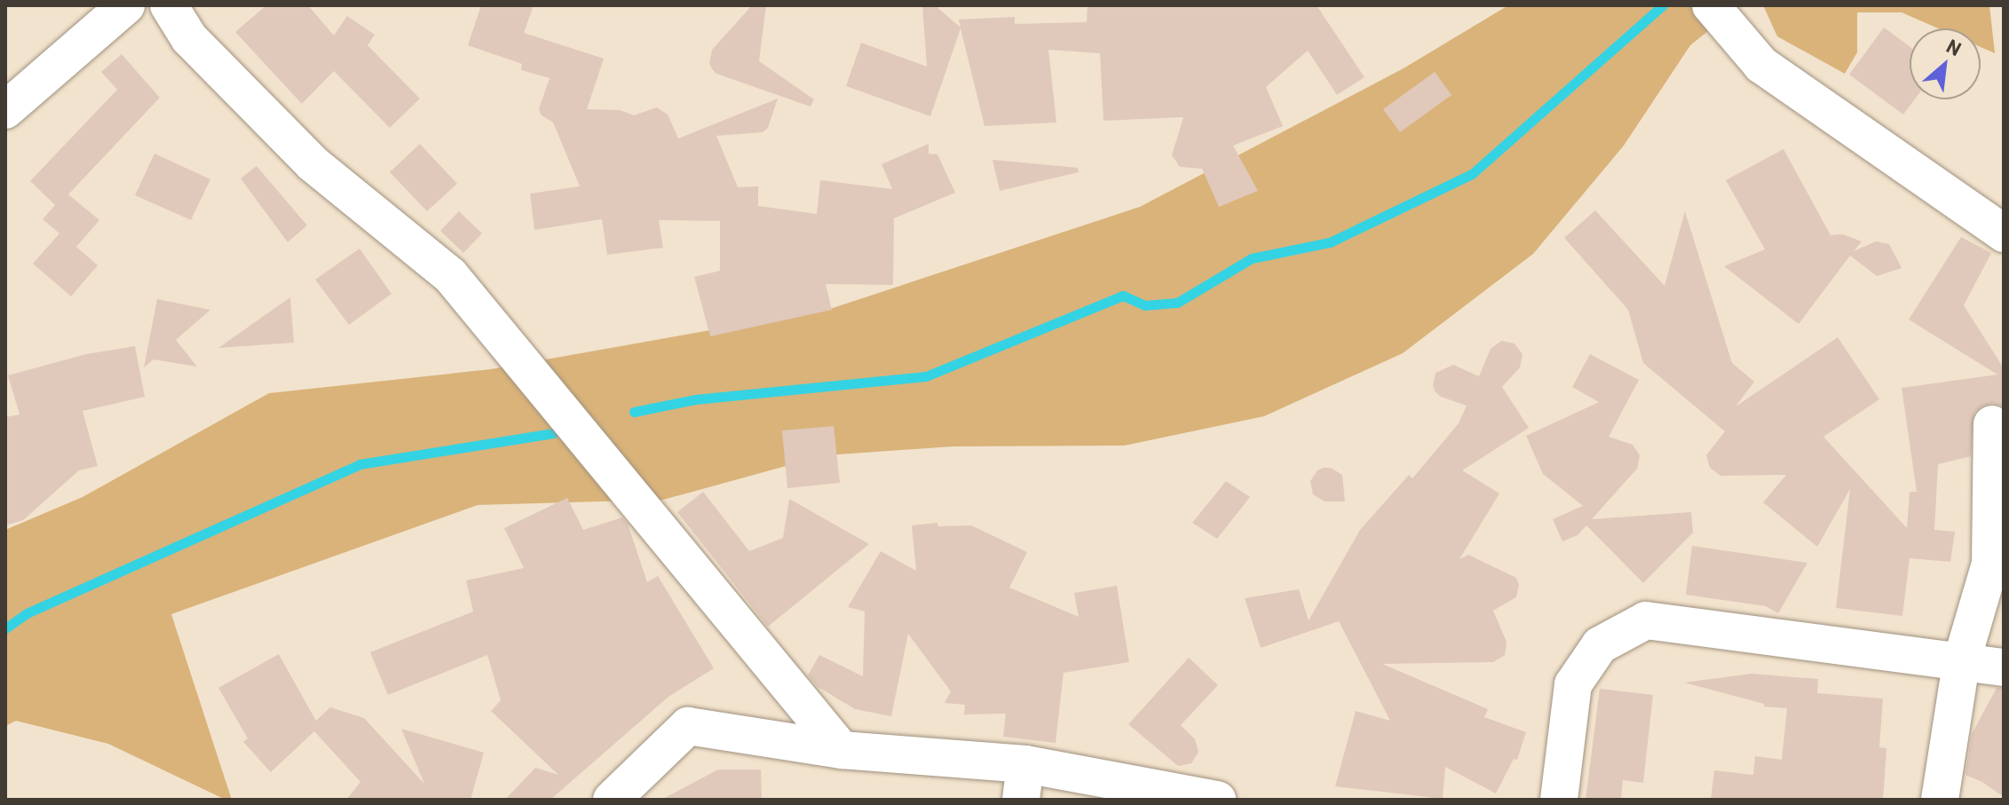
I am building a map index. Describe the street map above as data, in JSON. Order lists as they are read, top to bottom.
{
  "north": "top right"
}
